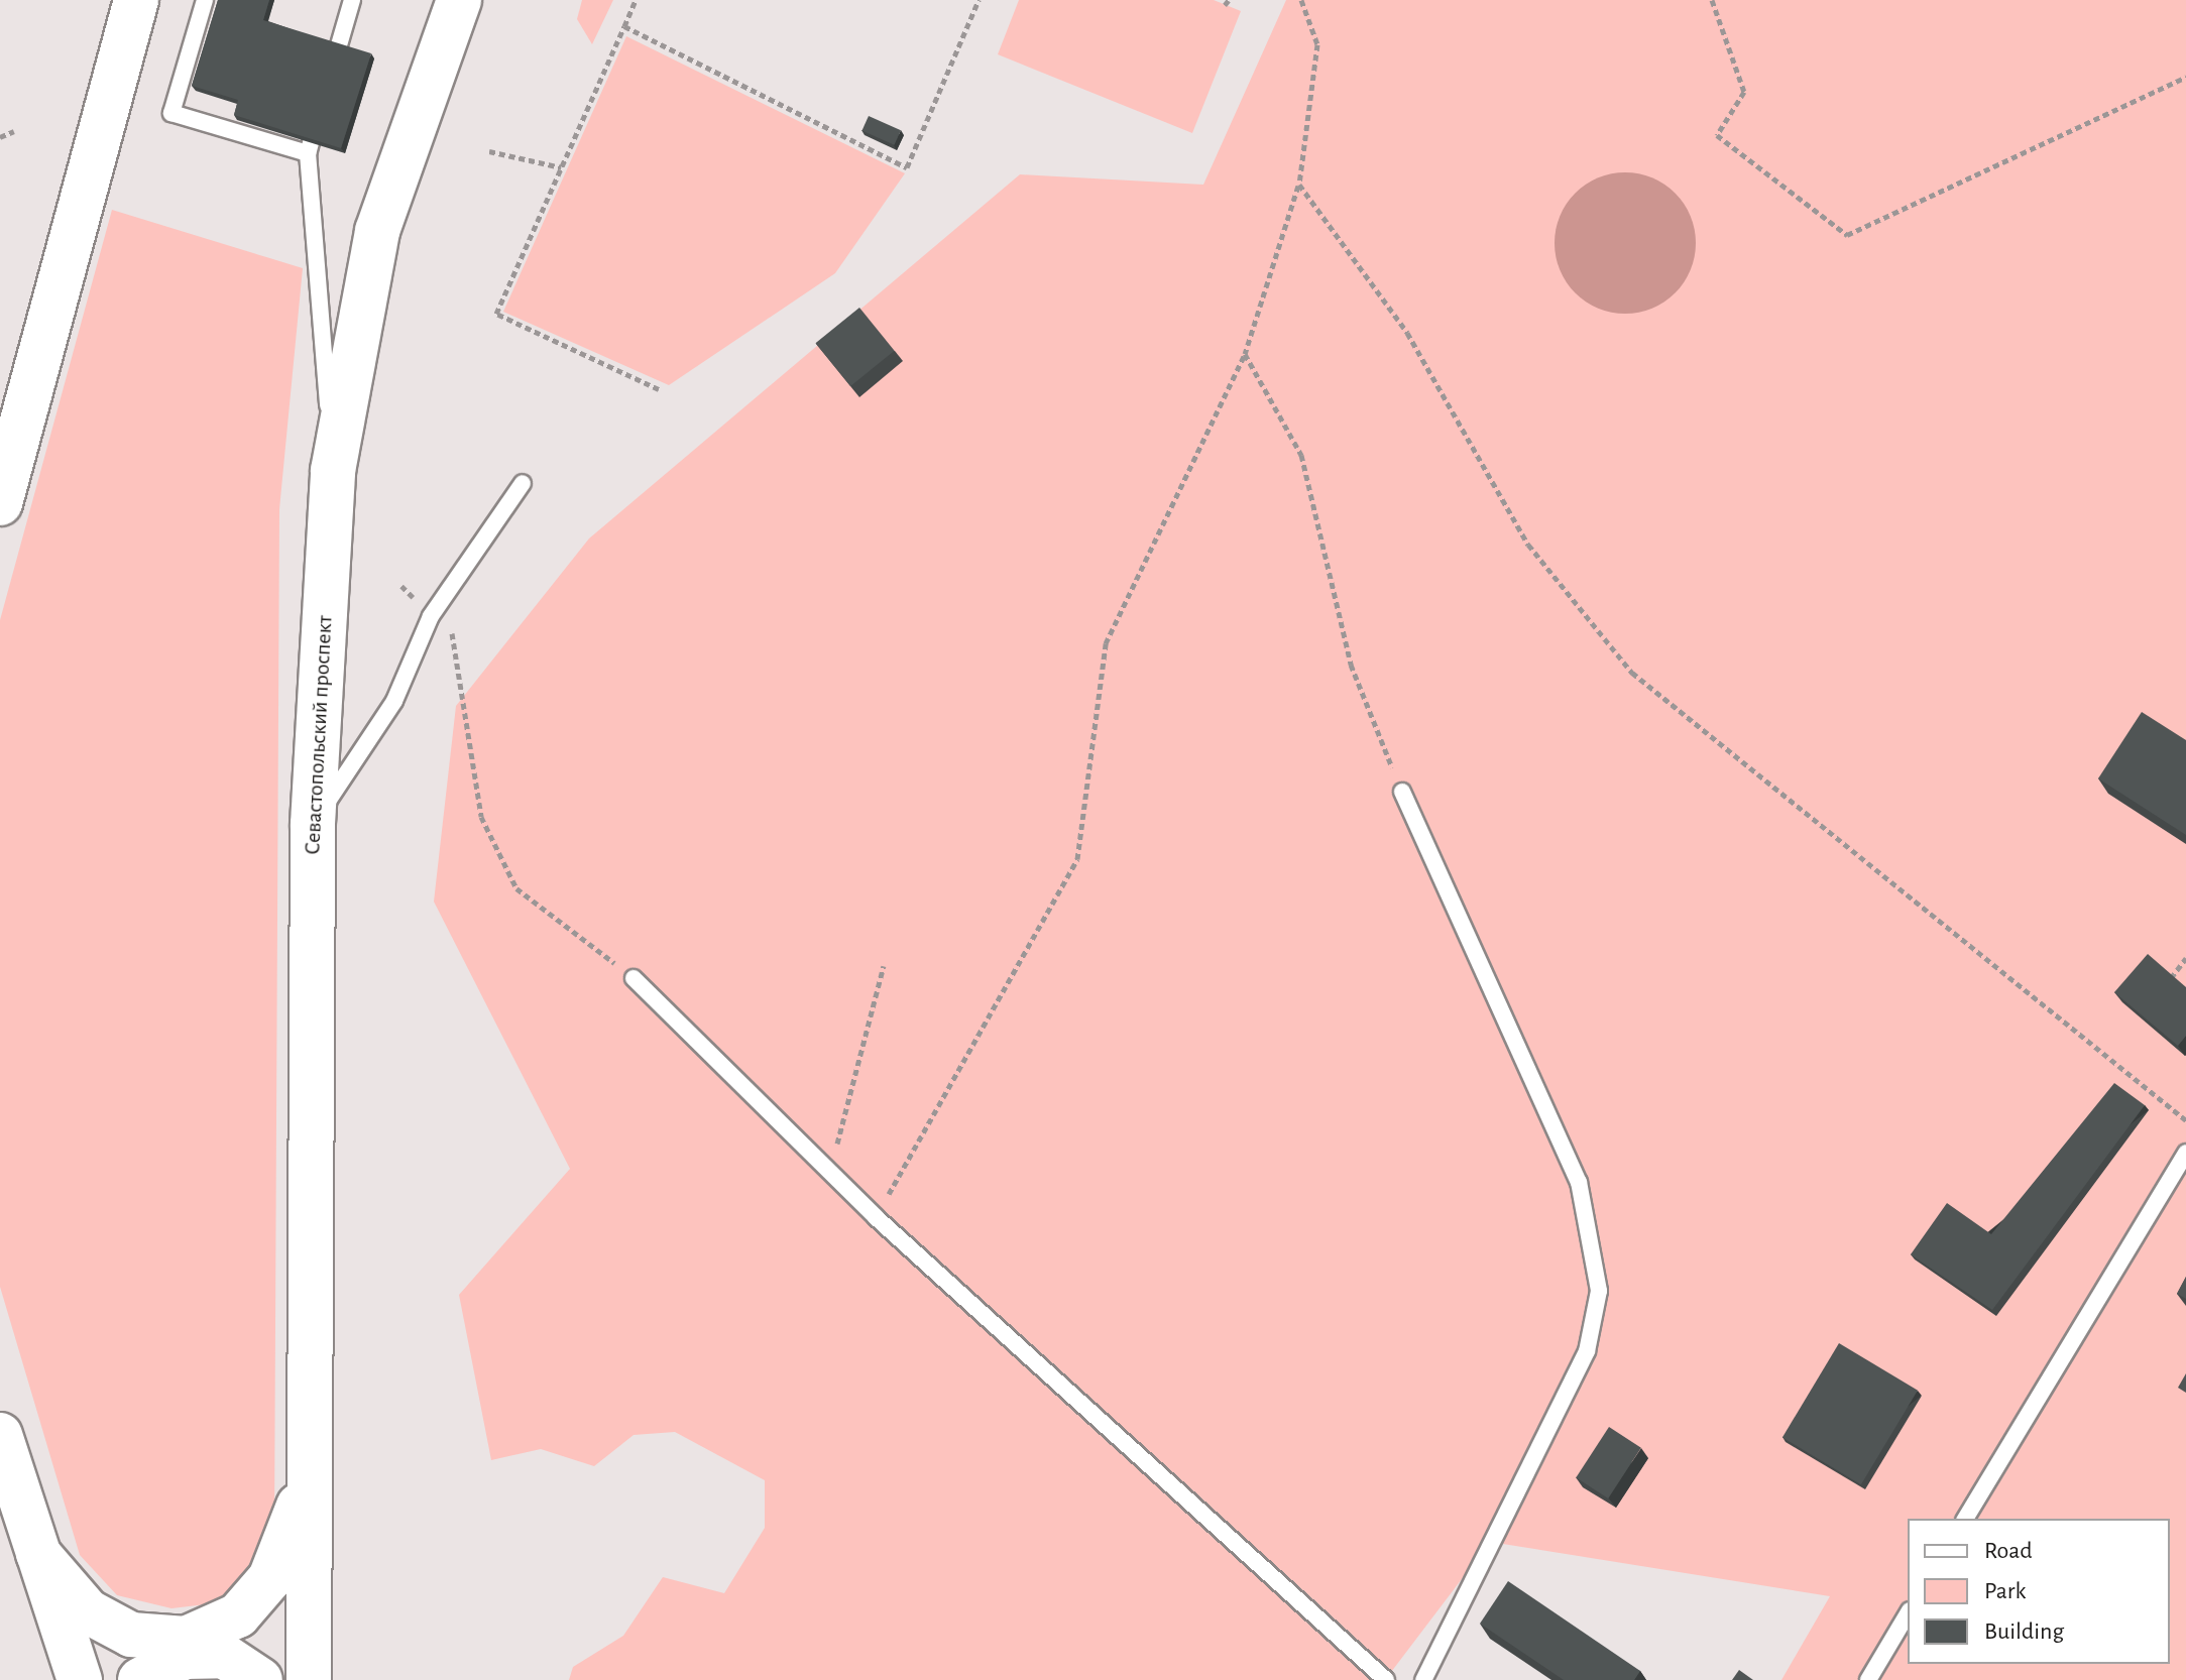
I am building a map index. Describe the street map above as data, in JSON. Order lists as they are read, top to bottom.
{
  "streets": {
    "main road": ["Севастопольский проспект"]
  },
  "legend": ["Road", "Park", "Building"]
}
